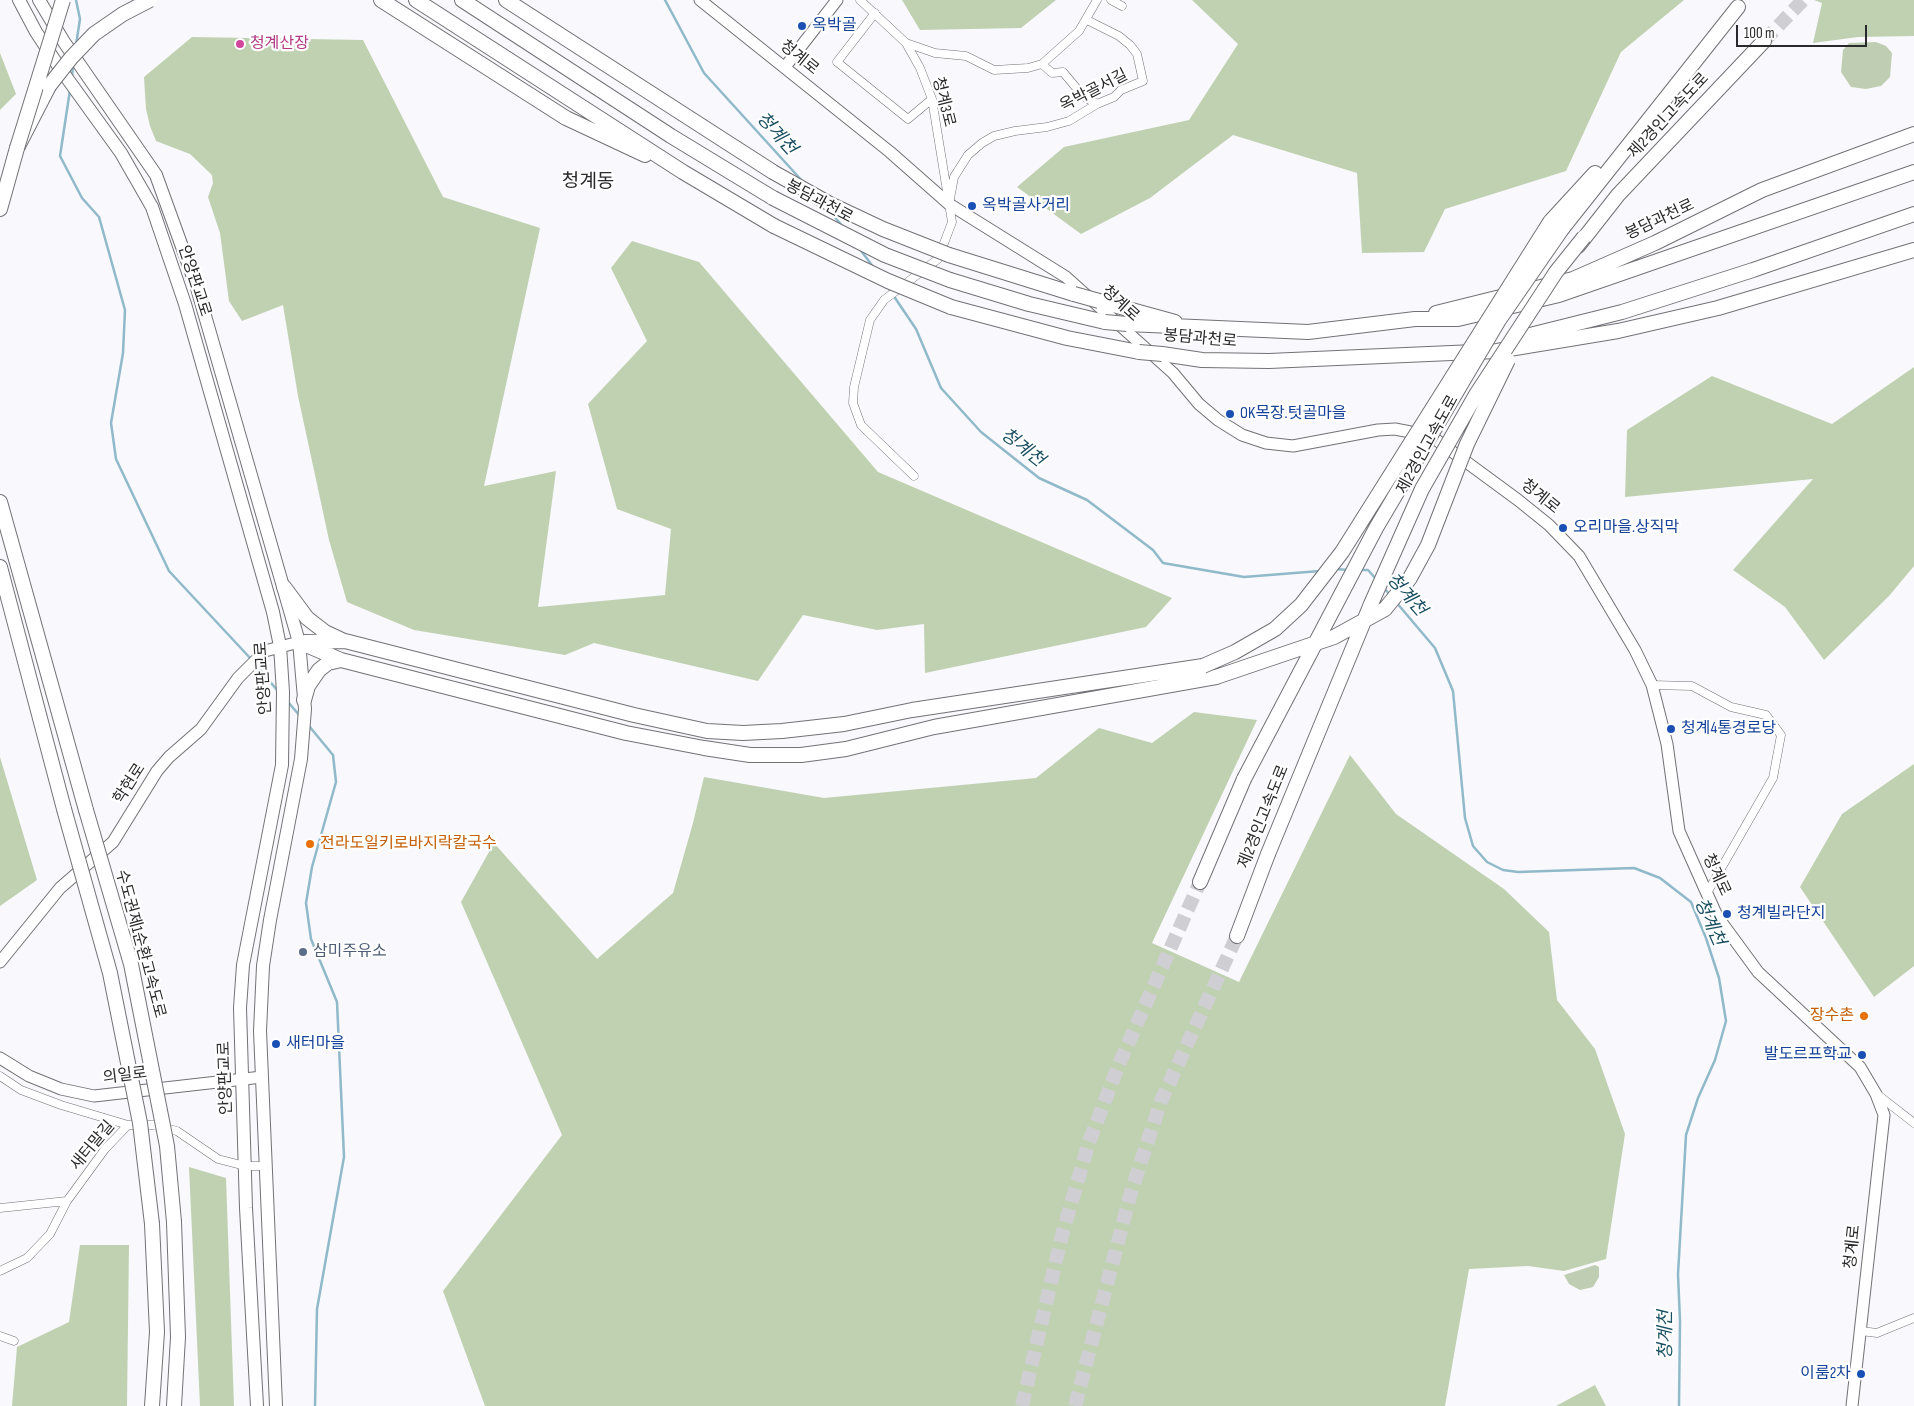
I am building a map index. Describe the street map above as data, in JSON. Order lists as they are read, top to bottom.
{
  "streets": {
    "highway": ["제2경인고속도로", "봉담과천로", "수도권제1순환고속도로"],
    "main road": ["안양판교로"],
    "street": [
      "청계로",
      "옥박골서길",
      "청계3로",
      "학현로",
      "의일로",
      "새터말길"
    ]
  },
  "crossings": [
    ["청계로", "옥박골서길"],
    ["청계로", "청계3로"],
    ["옥박골서길", "청계3로"],
    ["안양판교로", "학현로"],
    ["안양판교로", "의일로"],
    ["안양판교로", "새터말길"]
  ],
  "districts": ["청계동"],
  "water": ["청계천"],
  "places": [
    "옥박골",
    "청계산장",
    "옥박골사거리",
    "OK목장.텃골마을",
    "오리마을.상직막",
    "청계4통경로당",
    "전라도일키로바지락칼국수",
    "청계빌라단지",
    "삼미주유소",
    "장수촌",
    "새터마을",
    "발도르프학교",
    "이룸2차"
  ],
  "scale_bar": "100 m"
}
